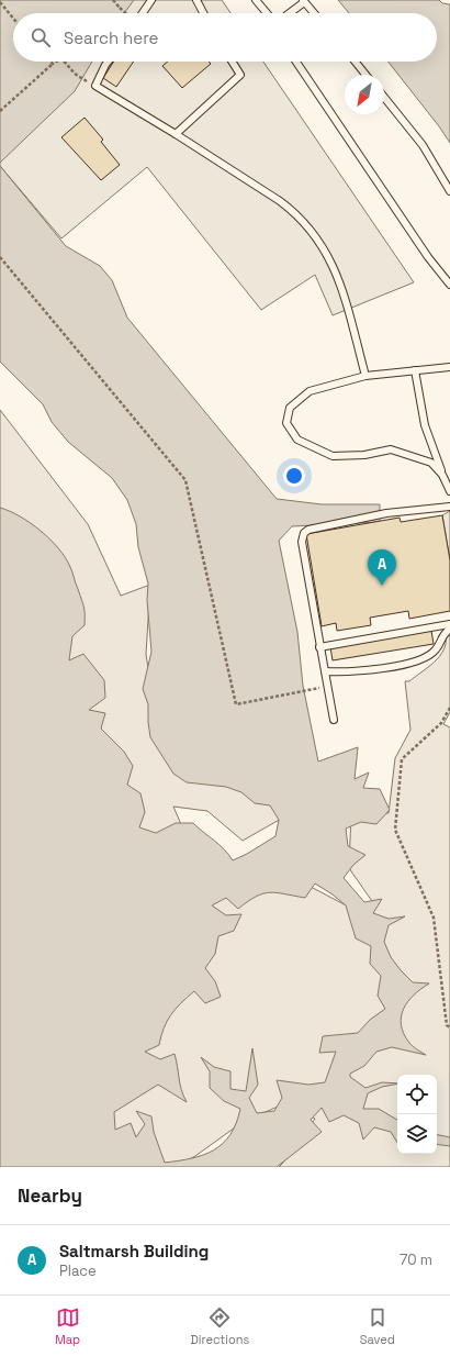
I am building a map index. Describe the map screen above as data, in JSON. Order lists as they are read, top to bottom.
{
  "north": "bottom left",
  "page": {
    "search": "Search here",
    "pins": "A",
    "heading": "Nearby",
    "list": [
      {
        "mark": "A",
        "name": "Saltmarsh Building",
        "note": "Place",
        "value": "70 m"
      }
    ],
    "nav": ["Map", "Directions", "Saved"]
  }
}
